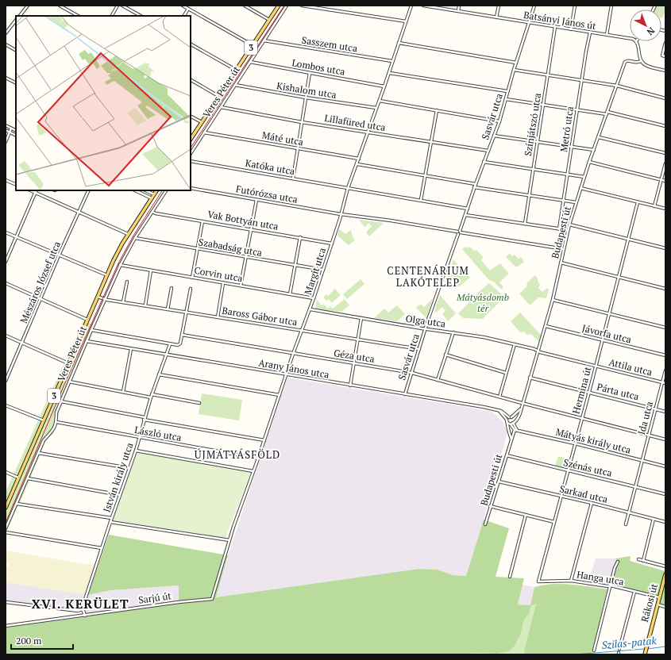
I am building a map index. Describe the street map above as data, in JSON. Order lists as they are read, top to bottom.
{
  "streets": {
    "main road": ["3", "Veres Péter út", "Rákosi út"],
    "street": [
      "Batsányi János út",
      "Sasszem utca",
      "Lombos utca",
      "Kishalom utca",
      "Sasvár utca",
      "Lillafüred utca",
      "Színjátszó utca",
      "Metró utca",
      "Máté utca",
      "Katóka utca",
      "Futórózsa utca",
      "Vak Bottyán utca",
      "Budapesti út",
      "Szabadság utca",
      "Margit utca",
      "Corvin utca",
      "Mészáros József utca",
      "Baross Gábor utca",
      "Olga utca",
      "Jávorfa utca",
      "Géza utca",
      "Attila utca",
      "Arany János utca",
      "Hermina út",
      "Párta utca",
      "Ida utca",
      "László utca",
      "Mátyás király utca",
      "Szénás utca",
      "István király utca",
      "Sarkad utca",
      "Hanga utca",
      "Sarjú út"
    ]
  },
  "crossings": [
    ["Batsányi János út", "Sasvár utca"],
    ["Batsányi János út", "Színjátszó utca"],
    ["Batsányi János út", "Metró utca"],
    ["Sasszem utca", "Veres Péter út"],
    ["Sasszem utca", "Margit utca"],
    ["Lombos utca", "Veres Péter út"],
    ["Lombos utca", "Margit utca"],
    ["Kishalom utca", "Veres Péter út"],
    ["Kishalom utca", "Margit utca"],
    ["Veres Péter út", "Lillafüred utca"],
    ["Veres Péter út", "Máté utca"],
    ["Veres Péter út", "Vak Bottyán utca"],
    ["Veres Péter út", "Szabadság utca"],
    ["Veres Péter út", "Corvin utca"],
    ["Veres Péter út", "Baross Gábor utca"],
    ["Veres Péter út", "Arany János utca"],
    ["Veres Péter út", "László utca"],
    ["Sasvár utca", "Lillafüred utca"],
    ["Sasvár utca", "Katóka utca"],
    ["Sasvár utca", "Futórózsa utca"],
    ["Sasvár utca", "Baross Gábor utca"],
    ["Sasvár utca", "Olga utca"],
    ["Sasvár utca", "Géza utca"],
    ["Sasvár utca", "Arany János utca"],
    ["Lillafüred utca", "Margit utca"],
    ["Máté utca", "Margit utca"],
    ["Katóka utca", "Margit utca"],
    ["Futórózsa utca", "Budapesti út"],
    ["Futórózsa utca", "Margit utca"],
    ["Vak Bottyán utca", "Margit utca"],
    ["Budapesti út", "Olga utca"],
    ["Budapesti út", "Jávorfa utca"],
    ["Budapesti út", "Géza utca"],
    ["Budapesti út", "Attila utca"],
    ["Budapesti út", "Arany János utca"],
    ["Budapesti út", "Párta utca"],
    ["Budapesti út", "Mátyás király utca"],
    ["Budapesti út", "Szénás utca"],
    ["Budapesti út", "Sarkad utca"],
    ["Szabadság utca", "Margit utca"],
    ["Margit utca", "Corvin utca"],
    ["Margit utca", "Baross Gábor utca"],
    ["Margit utca", "Olga utca"],
    ["Margit utca", "Géza utca"],
    ["Margit utca", "Arany János utca"],
    ["Margit utca", "László utca"],
    ["Margit utca", "Sarjú út"],
    ["Olga utca", "Attila utca"],
    ["Jávorfa utca", "Hermina út"],
    ["Géza utca", "Hermina út"],
    ["Géza utca", "Ida utca"],
    ["Attila utca", "Hermina út"],
    ["Attila utca", "Ida utca"],
    ["Arany János utca", "István király utca"],
    ["Hermina út", "Párta utca"],
    ["Hermina út", "Mátyás király utca"],
    ["Hermina út", "Szénás utca"],
    ["Hermina út", "Sarkad utca"],
    ["Hermina út", "Hanga utca"],
    ["Párta utca", "Ida utca"],
    ["Ida utca", "Mátyás király utca"],
    ["Ida utca", "Szénás utca"],
    ["Ida utca", "Sarkad utca"],
    ["László utca", "István király utca"],
    ["Hanga utca", "Rákosi út"]
  ],
  "districts": ["CENTENÁRIUM LAKÓTELEP", "ÚJMÁTYÁSFÖLD", "XVI. KERÜLET"],
  "water": ["Szilas-patak"],
  "parks": ["Mátyásdomb tér"],
  "scale_bar": "200 m",
  "north": "bottom right"
}
